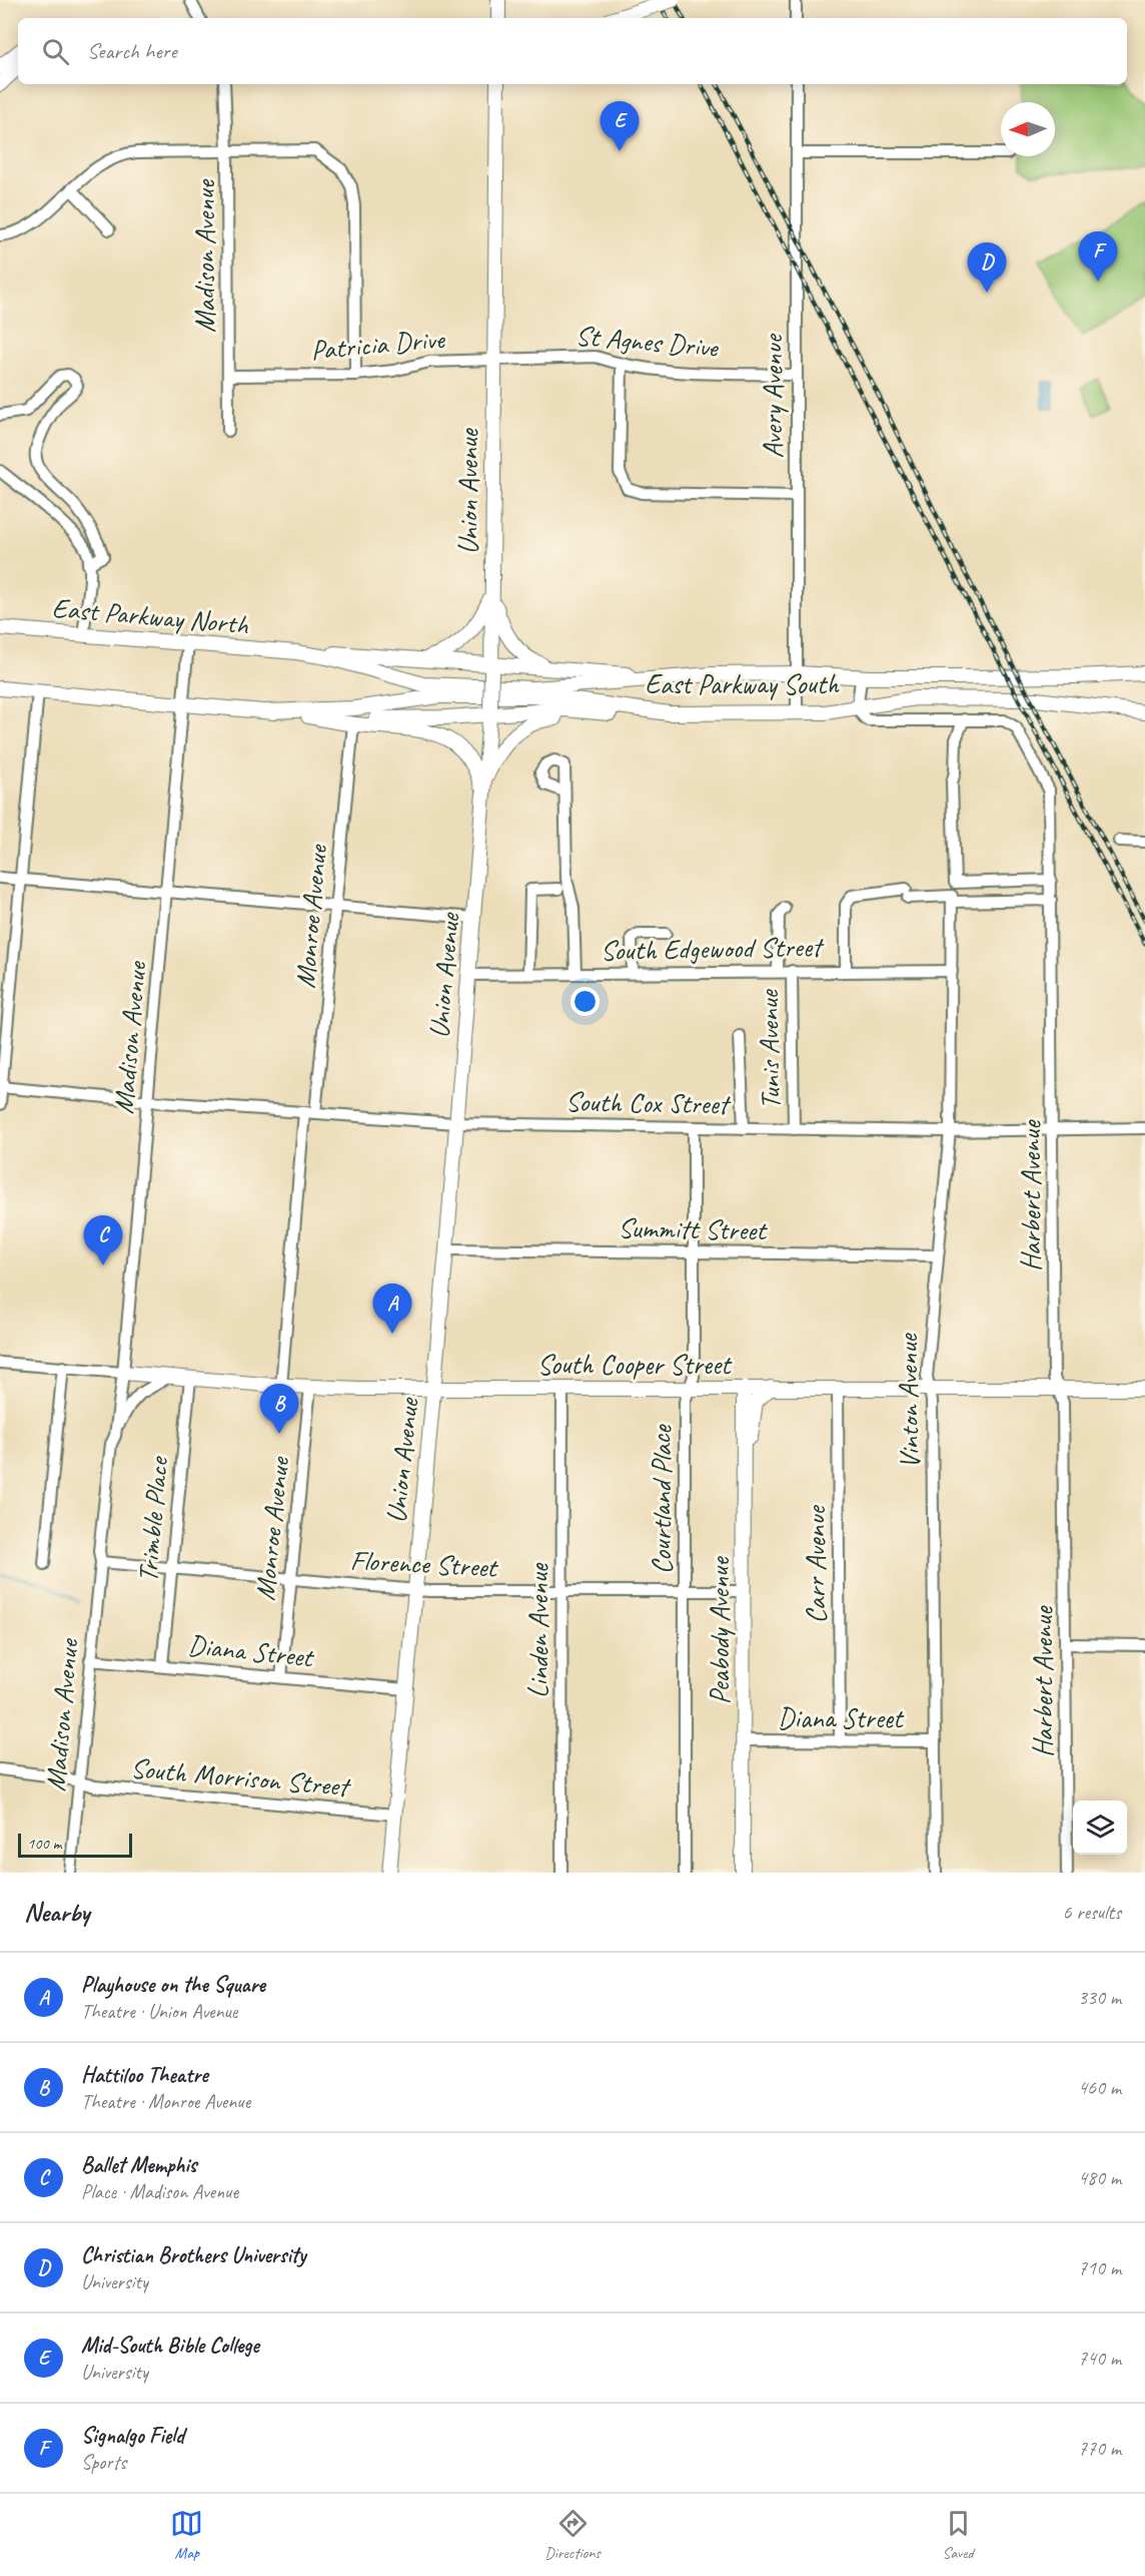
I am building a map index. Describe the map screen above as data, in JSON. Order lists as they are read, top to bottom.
{
  "streets": {
    "main road": [
      "Union Avenue",
      "East Parkway North",
      "East Parkway South",
      "South Cooper Street",
      "Peabody Avenue"
    ],
    "street": [
      "Madison Avenue",
      "St Agnes Drive",
      "Patricia Drive",
      "Avery Avenue",
      "Monroe Avenue",
      "South Edgewood Street",
      "Tunis Avenue",
      "South Cox Street",
      "Harbert Avenue",
      "Summitt Street",
      "Vinton Avenue",
      "Courtland Place",
      "Trimble Place",
      "Florence Street",
      "Carr Avenue",
      "Linden Avenue",
      "Diana Street",
      "South Morrison Street"
    ]
  },
  "crossings": [
    ["Madison Avenue", "Patricia Drive"],
    ["Madison Avenue", "East Parkway North"],
    ["Madison Avenue", "South Cox Street"],
    ["Madison Avenue", "South Cooper Street"],
    ["Madison Avenue", "Florence Street"],
    ["Madison Avenue", "Diana Street"],
    ["Madison Avenue", "South Morrison Street"],
    ["St Agnes Drive", "Patricia Drive"],
    ["St Agnes Drive", "Avery Avenue"],
    ["St Agnes Drive", "Union Avenue"],
    ["Patricia Drive", "Union Avenue"],
    ["Avery Avenue", "East Parkway South"],
    ["Union Avenue", "South Edgewood Street"],
    ["Union Avenue", "South Cox Street"],
    ["Union Avenue", "Summitt Street"],
    ["Union Avenue", "South Cooper Street"],
    ["Union Avenue", "Florence Street"],
    ["Union Avenue", "Diana Street"],
    ["Union Avenue", "South Morrison Street"],
    ["East Parkway North", "East Parkway South"],
    ["East Parkway South", "Harbert Avenue"],
    ["Monroe Avenue", "South Cox Street"],
    ["Monroe Avenue", "South Cooper Street"],
    ["Monroe Avenue", "Florence Street"],
    ["Monroe Avenue", "Diana Street"],
    ["South Edgewood Street", "Tunis Avenue"],
    ["South Edgewood Street", "Vinton Avenue"],
    ["Tunis Avenue", "South Cox Street"],
    ["South Cox Street", "Harbert Avenue"],
    ["South Cox Street", "Vinton Avenue"],
    ["South Cox Street", "Courtland Place"],
    ["Harbert Avenue", "South Cooper Street"],
    ["Summitt Street", "Vinton Avenue"],
    ["Summitt Street", "Courtland Place"],
    ["South Cooper Street", "Vinton Avenue"],
    ["South Cooper Street", "Courtland Place"],
    ["South Cooper Street", "Trimble Place"],
    ["South Cooper Street", "Carr Avenue"],
    ["South Cooper Street", "Linden Avenue"],
    ["South Cooper Street", "Peabody Avenue"],
    ["Vinton Avenue", "Diana Street"],
    ["Courtland Place", "Florence Street"],
    ["Trimble Place", "Florence Street"],
    ["Trimble Place", "Diana Street"],
    ["Florence Street", "Linden Avenue"],
    ["Florence Street", "Peabody Avenue"],
    ["Carr Avenue", "Diana Street"],
    ["Peabody Avenue", "Diana Street"]
  ],
  "scale_bar": "100 m",
  "north": "left",
  "page": {
    "search": "Search here",
    "pins": [
      "E",
      "F",
      "D",
      "C",
      "A",
      "B"
    ],
    "scale": "100 m",
    "heading": ["Nearby", "6 results"],
    "list": [
      {
        "mark": "A",
        "name": "Playhouse on the Square",
        "note": "Theatre · Union Avenue",
        "value": "330 m"
      },
      {
        "mark": "B",
        "name": "Hattiloo Theatre",
        "note": "Theatre · Monroe Avenue",
        "value": "460 m"
      },
      {
        "mark": "C",
        "name": "Ballet Memphis",
        "note": "Place · Madison Avenue",
        "value": "480 m"
      },
      {
        "mark": "D",
        "name": "Christian Brothers University",
        "note": "University",
        "value": "710 m"
      },
      {
        "mark": "E",
        "name": "Mid-South Bible College",
        "note": "University",
        "value": "740 m"
      },
      {
        "mark": "F",
        "name": "Signalgo Field",
        "note": "Sports",
        "value": "770 m"
      }
    ],
    "nav": ["Map", "Directions", "Saved"]
  }
}
